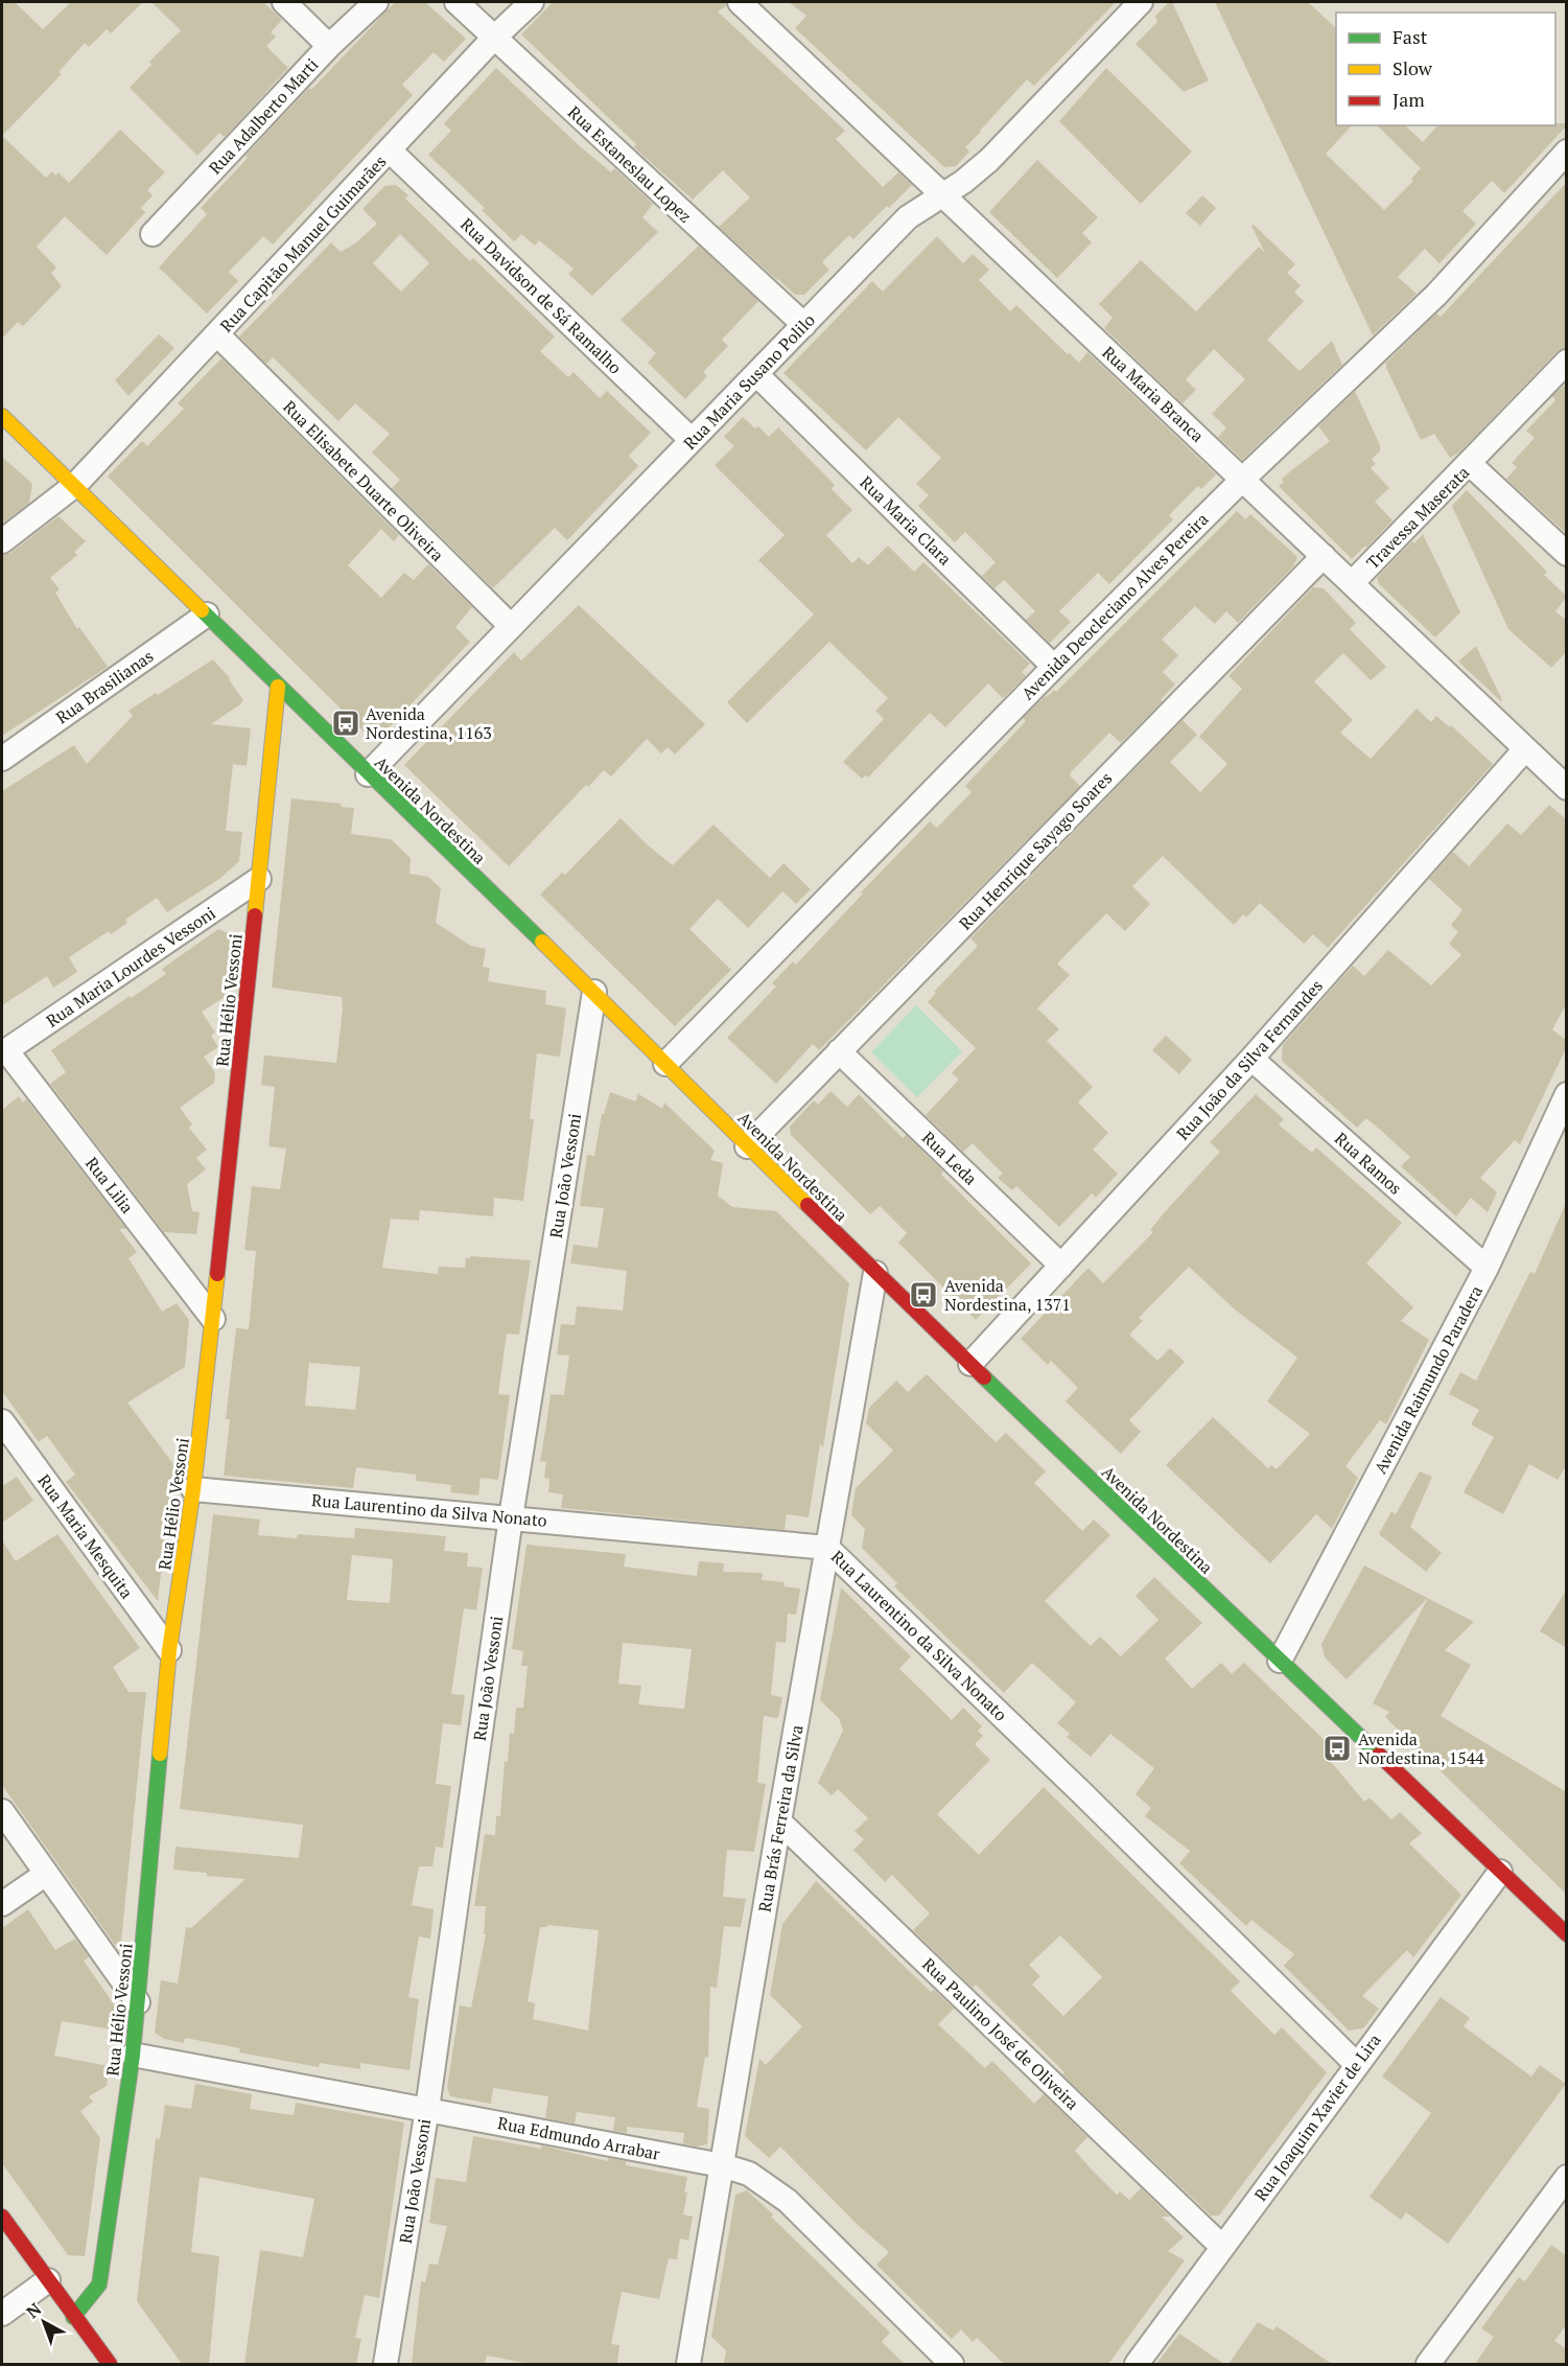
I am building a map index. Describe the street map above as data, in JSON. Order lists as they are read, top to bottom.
{
  "streets": {
    "main road": ["Avenida Nordestina", "Rua Hélio Vessoni"],
    "street": [
      "Rua Adalberto Marti",
      "Rua Estaneslau Lopez",
      "Rua Capitão Manuel Guimarães",
      "Rua Davidson de Sá Ramalho",
      "Rua Maria Susano Polilo",
      "Rua Maria Branca",
      "Rua Elisabete Duarte Oliveira",
      "Travessa Maserata",
      "Rua Maria Clara",
      "Avenida Deocleciano Alves Pereira",
      "Rua Brasilianas",
      "Rua Henrique Sayago Soares",
      "Rua Maria Lourdes Vessoni",
      "Rua João da Silva Fernandes",
      "Rua Leda",
      "Rua Ramos",
      "Rua João Vessoni",
      "Rua Lilia",
      "Avenida Raimundo Paradera",
      "Rua Laurentino da Silva Nonato",
      "Rua Maria Mesquita",
      "Rua Brás Ferreira da Silva",
      "Rua Paulino José de Oliveira",
      "Rua Joaquim Xavier de Lira",
      "Rua Edmundo Arrabar"
    ]
  },
  "crossings": [
    ["Rua Estaneslau Lopez", "Rua Capitão Manuel Guimarães"],
    ["Rua Estaneslau Lopez", "Rua Maria Susano Polilo"],
    ["Rua Capitão Manuel Guimarães", "Rua Davidson de Sá Ramalho"],
    ["Rua Capitão Manuel Guimarães", "Rua Elisabete Duarte Oliveira"],
    ["Rua Capitão Manuel Guimarães", "Avenida Nordestina"],
    ["Rua Davidson de Sá Ramalho", "Rua Maria Susano Polilo"],
    ["Rua Maria Susano Polilo", "Rua Maria Branca"],
    ["Rua Maria Susano Polilo", "Rua Elisabete Duarte Oliveira"],
    ["Rua Maria Susano Polilo", "Rua Maria Clara"],
    ["Rua Maria Susano Polilo", "Avenida Nordestina"],
    ["Rua Maria Branca", "Travessa Maserata"],
    ["Rua Maria Branca", "Avenida Deocleciano Alves Pereira"],
    ["Rua Maria Branca", "Rua Henrique Sayago Soares"],
    ["Rua Maria Branca", "Rua João da Silva Fernandes"],
    ["Rua Maria Clara", "Avenida Deocleciano Alves Pereira"],
    ["Avenida Deocleciano Alves Pereira", "Avenida Nordestina"],
    ["Rua Brasilianas", "Avenida Nordestina"],
    ["Avenida Nordestina", "Rua Henrique Sayago Soares"],
    ["Avenida Nordestina", "Rua Hélio Vessoni"],
    ["Avenida Nordestina", "Rua João da Silva Fernandes"],
    ["Avenida Nordestina", "Rua João Vessoni"],
    ["Avenida Nordestina", "Avenida Raimundo Paradera"],
    ["Avenida Nordestina", "Rua Brás Ferreira da Silva"],
    ["Avenida Nordestina", "Rua Joaquim Xavier de Lira"],
    ["Rua Henrique Sayago Soares", "Rua Leda"],
    ["Rua Maria Lourdes Vessoni", "Rua Hélio Vessoni"],
    ["Rua Maria Lourdes Vessoni", "Rua Lilia"],
    ["Rua Hélio Vessoni", "Rua Lilia"],
    ["Rua Hélio Vessoni", "Rua Laurentino da Silva Nonato"],
    ["Rua Hélio Vessoni", "Rua Maria Mesquita"],
    ["Rua Hélio Vessoni", "Rua Edmundo Arrabar"],
    ["Rua João da Silva Fernandes", "Rua Leda"],
    ["Rua João da Silva Fernandes", "Rua Ramos"],
    ["Rua Ramos", "Avenida Raimundo Paradera"],
    ["Rua João Vessoni", "Rua Laurentino da Silva Nonato"],
    ["Rua João Vessoni", "Rua Edmundo Arrabar"],
    ["Rua Laurentino da Silva Nonato", "Rua Brás Ferreira da Silva"],
    ["Rua Laurentino da Silva Nonato", "Rua Joaquim Xavier de Lira"],
    ["Rua Brás Ferreira da Silva", "Rua Paulino José de Oliveira"],
    ["Rua Brás Ferreira da Silva", "Rua Edmundo Arrabar"],
    ["Rua Paulino José de Oliveira", "Rua Joaquim Xavier de Lira"]
  ],
  "places": {
    "bus stop": ["Avenida Nordestina, 1163", "Avenida Nordestina, 1371", "Avenida Nordestina, 1544"]
  },
  "legend": ["Fast", "Slow", "Jam"],
  "north": "top left"
}
